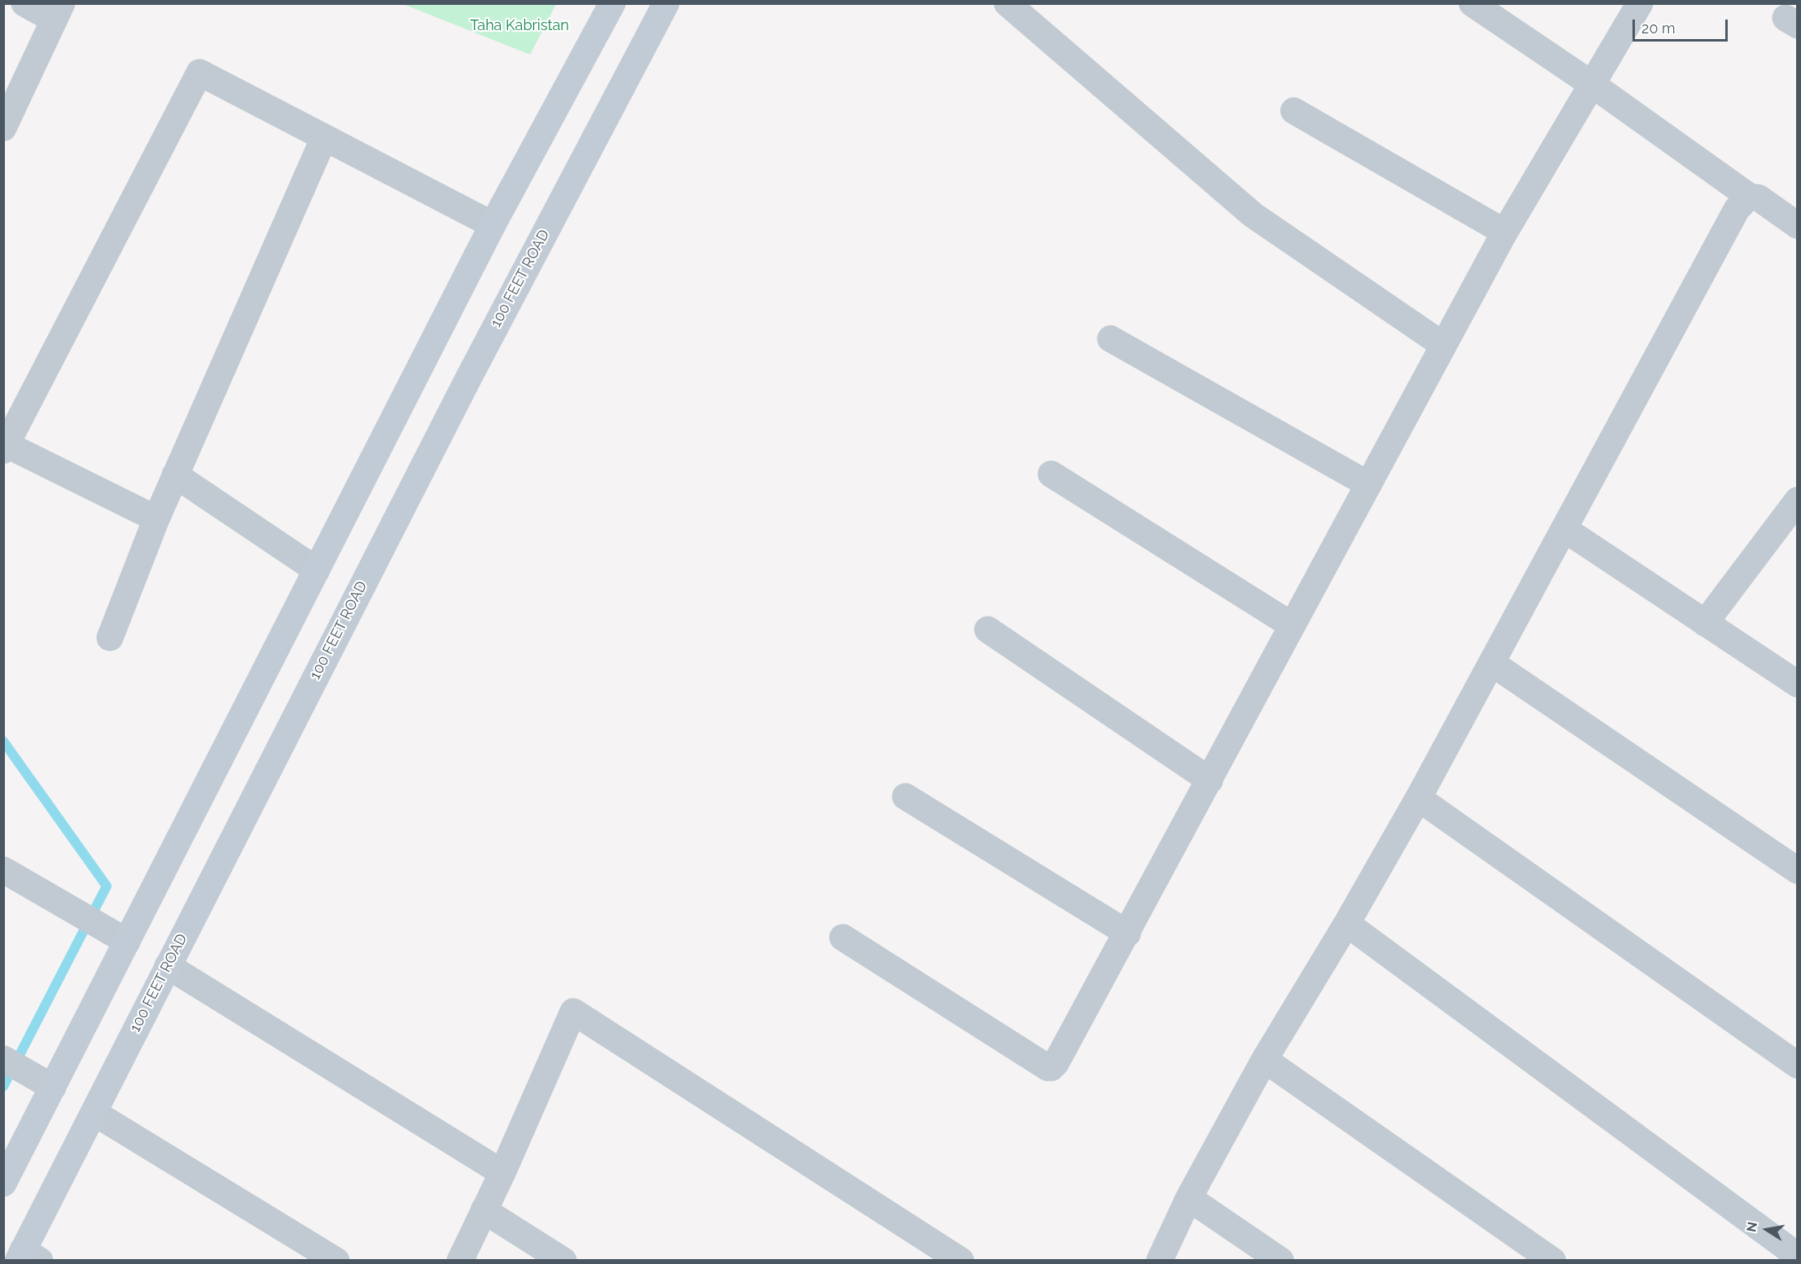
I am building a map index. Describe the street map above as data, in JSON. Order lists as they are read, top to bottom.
{
  "streets": {
    "main road": ["100 FEET ROAD"]
  },
  "parks": ["Taha Kabristan"],
  "scale_bar": "20 m",
  "north": "left"
}
